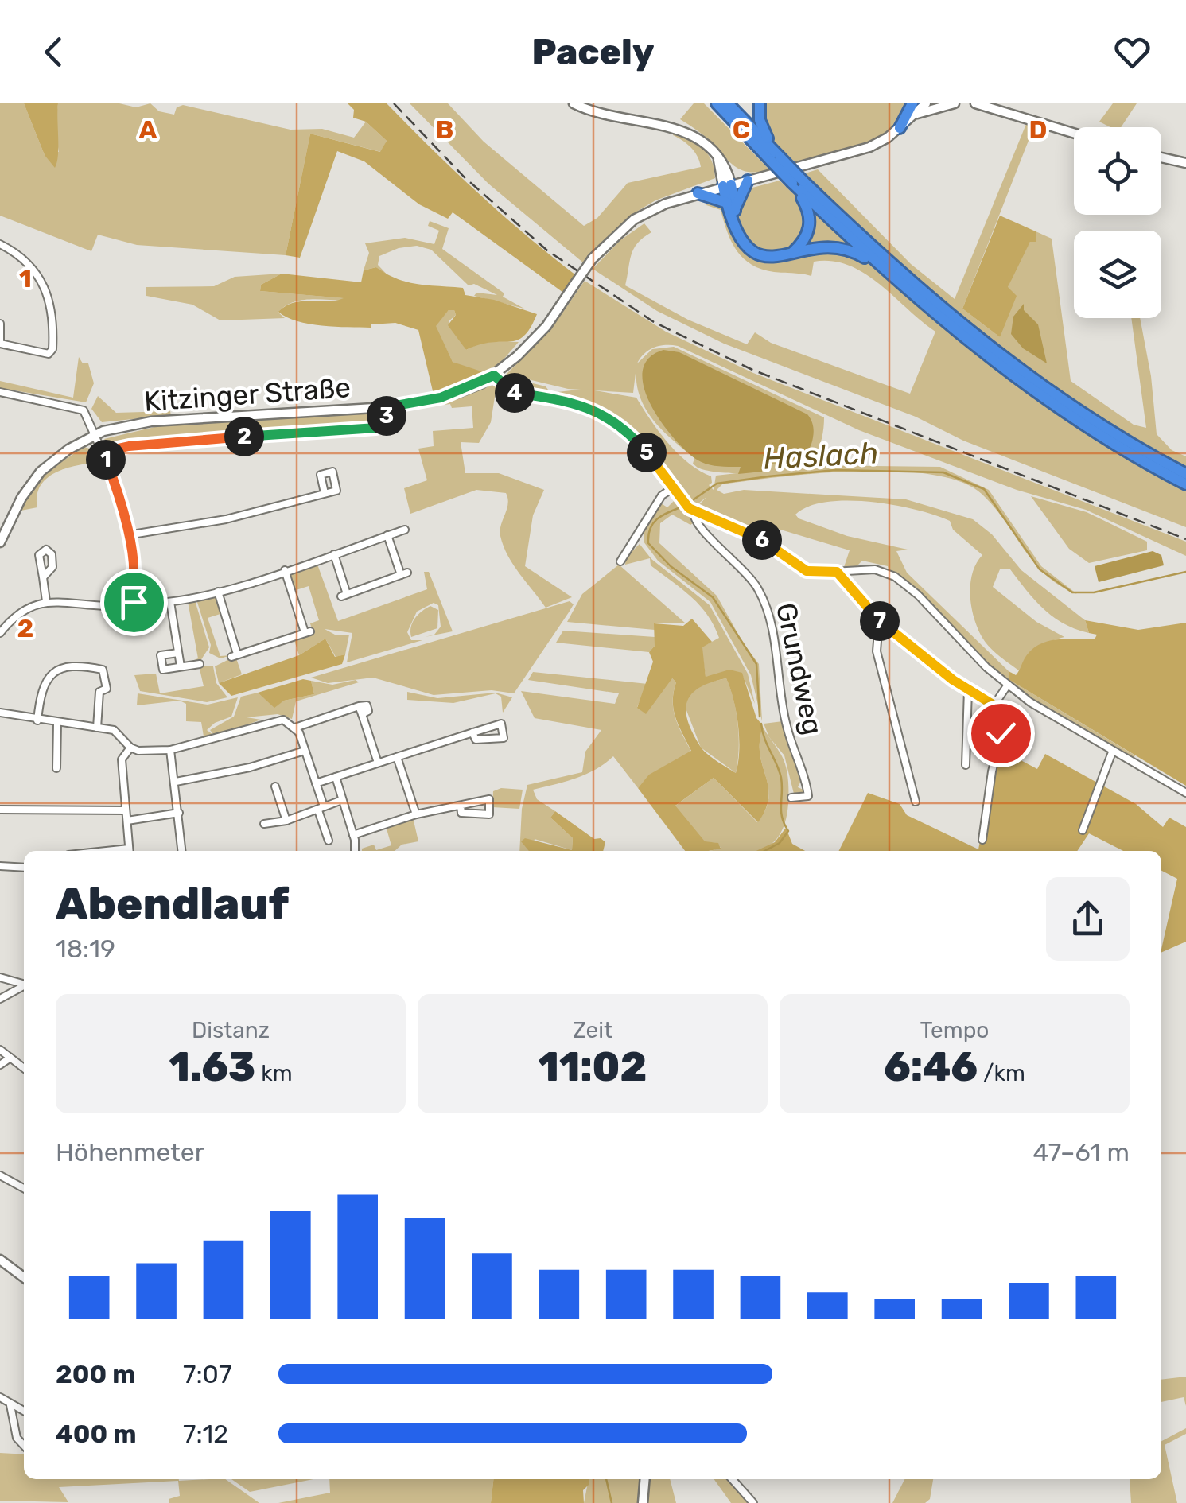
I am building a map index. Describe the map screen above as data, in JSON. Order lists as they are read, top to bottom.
{
  "streets": {
    "street": ["Kitzinger Straße", "Grundweg"]
  },
  "water": ["Haslach"],
  "page": {
    "header": "Pacely",
    "pins": [
      "4",
      "3",
      "2",
      "5",
      "1",
      "6",
      "7"
    ],
    "heading": ["Abendlauf", "18:19"],
    "stats": [
      ["Distanz", "1.63 km"],
      ["Zeit", "11:02"],
      ["Tempo", "6:46 /km"]
    ],
    "chart": ["Höhenmeter", "47–61 m"],
    "list": [
      {
        "name": "200 m",
        "note": "7:07"
      },
      {
        "name": "400 m",
        "note": "7:12"
      }
    ]
  },
  "grid": {
    "columns": [
      "A",
      "B",
      "C",
      "D"
    ],
    "rows": ["1", "2"]
  }
}
